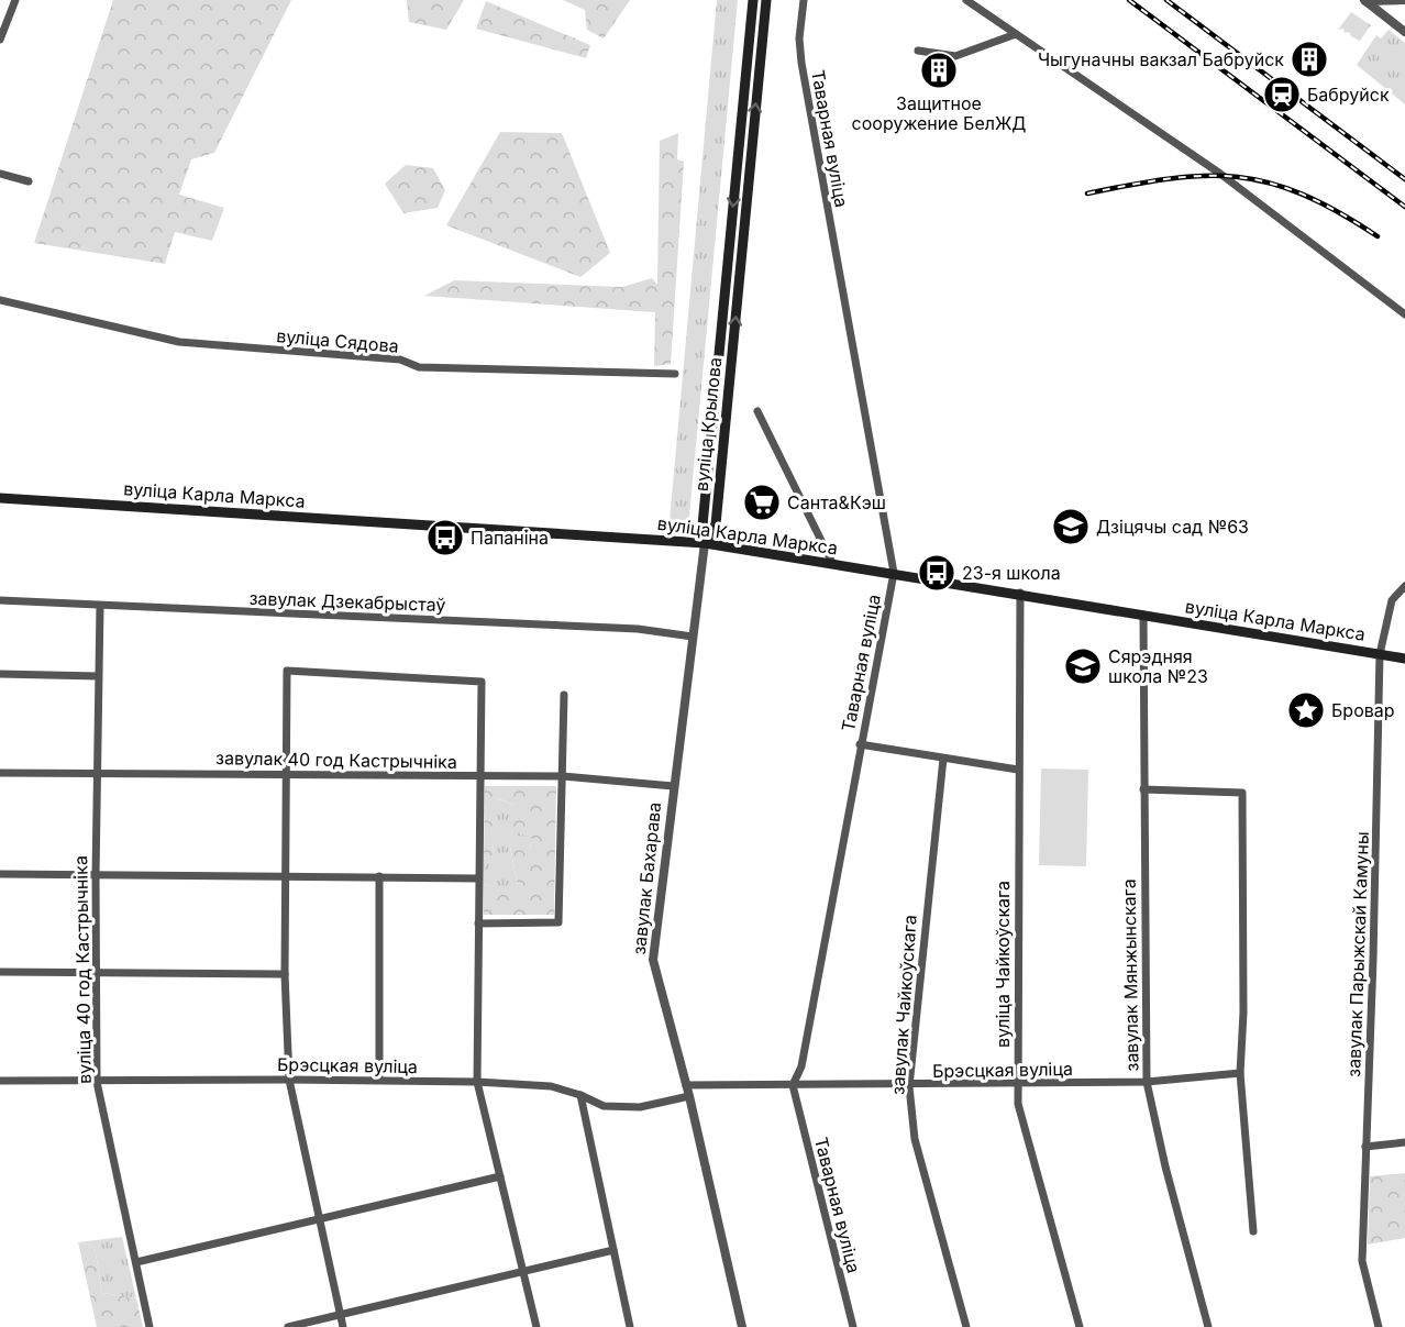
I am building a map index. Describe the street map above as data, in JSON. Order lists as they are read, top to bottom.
{
  "streets": {
    "main road": ["вуліца Крылова", "вуліца Карла Маркса"],
    "street": [
      "Таварная вуліца",
      "вуліца Сядова",
      "завулак Дзекабрыстаў",
      "завулак 40 год Кастрычніка",
      "завулак Бахарава",
      "завулак Парыжскай Камуны",
      "вуліца Чайкоўскага",
      "вуліца 40 год Кастрычніка",
      "завулак Мянжынскага",
      "завулак Чайкоўскага",
      "Брэсцкая вуліца"
    ]
  },
  "crossings": [
    ["Таварная вуліца", "вуліца Карла Маркса"],
    ["Таварная вуліца", "Брэсцкая вуліца"],
    ["вуліца Крылова", "вуліца Карла Маркса"],
    ["вуліца Крылова", "завулак Бахарава"],
    ["вуліца Карла Маркса", "завулак Бахарава"],
    ["вуліца Карла Маркса", "завулак Парыжскай Камуны"],
    ["вуліца Карла Маркса", "вуліца Чайкоўскага"],
    ["вуліца Карла Маркса", "завулак Мянжынскага"],
    ["завулак Дзекабрыстаў", "завулак Бахарава"],
    ["завулак Дзекабрыстаў", "вуліца 40 год Кастрычніка"],
    ["завулак 40 год Кастрычніка", "завулак Бахарава"],
    ["завулак 40 год Кастрычніка", "вуліца 40 год Кастрычніка"],
    ["завулак Бахарава", "Брэсцкая вуліца"],
    ["вуліца Чайкоўскага", "Брэсцкая вуліца"],
    ["вуліца 40 год Кастрычніка", "Брэсцкая вуліца"],
    ["завулак Мянжынскага", "Брэсцкая вуліца"],
    ["завулак Чайкоўскага", "Брэсцкая вуліца"]
  ],
  "places": {
    "building": ["Чыгуначны вакзал Бабруйск", "Защитное сооружение БелЖД"],
    "station": ["Бабруйск"],
    "supermarket": ["Санта&Кэш"],
    "school or university": ["Дзіцячы сад №63", "Сярэдняя школа №23"],
    "bus stop": ["Папаніна", "23-я школа"],
    "place": ["Бровар"]
  }
}
